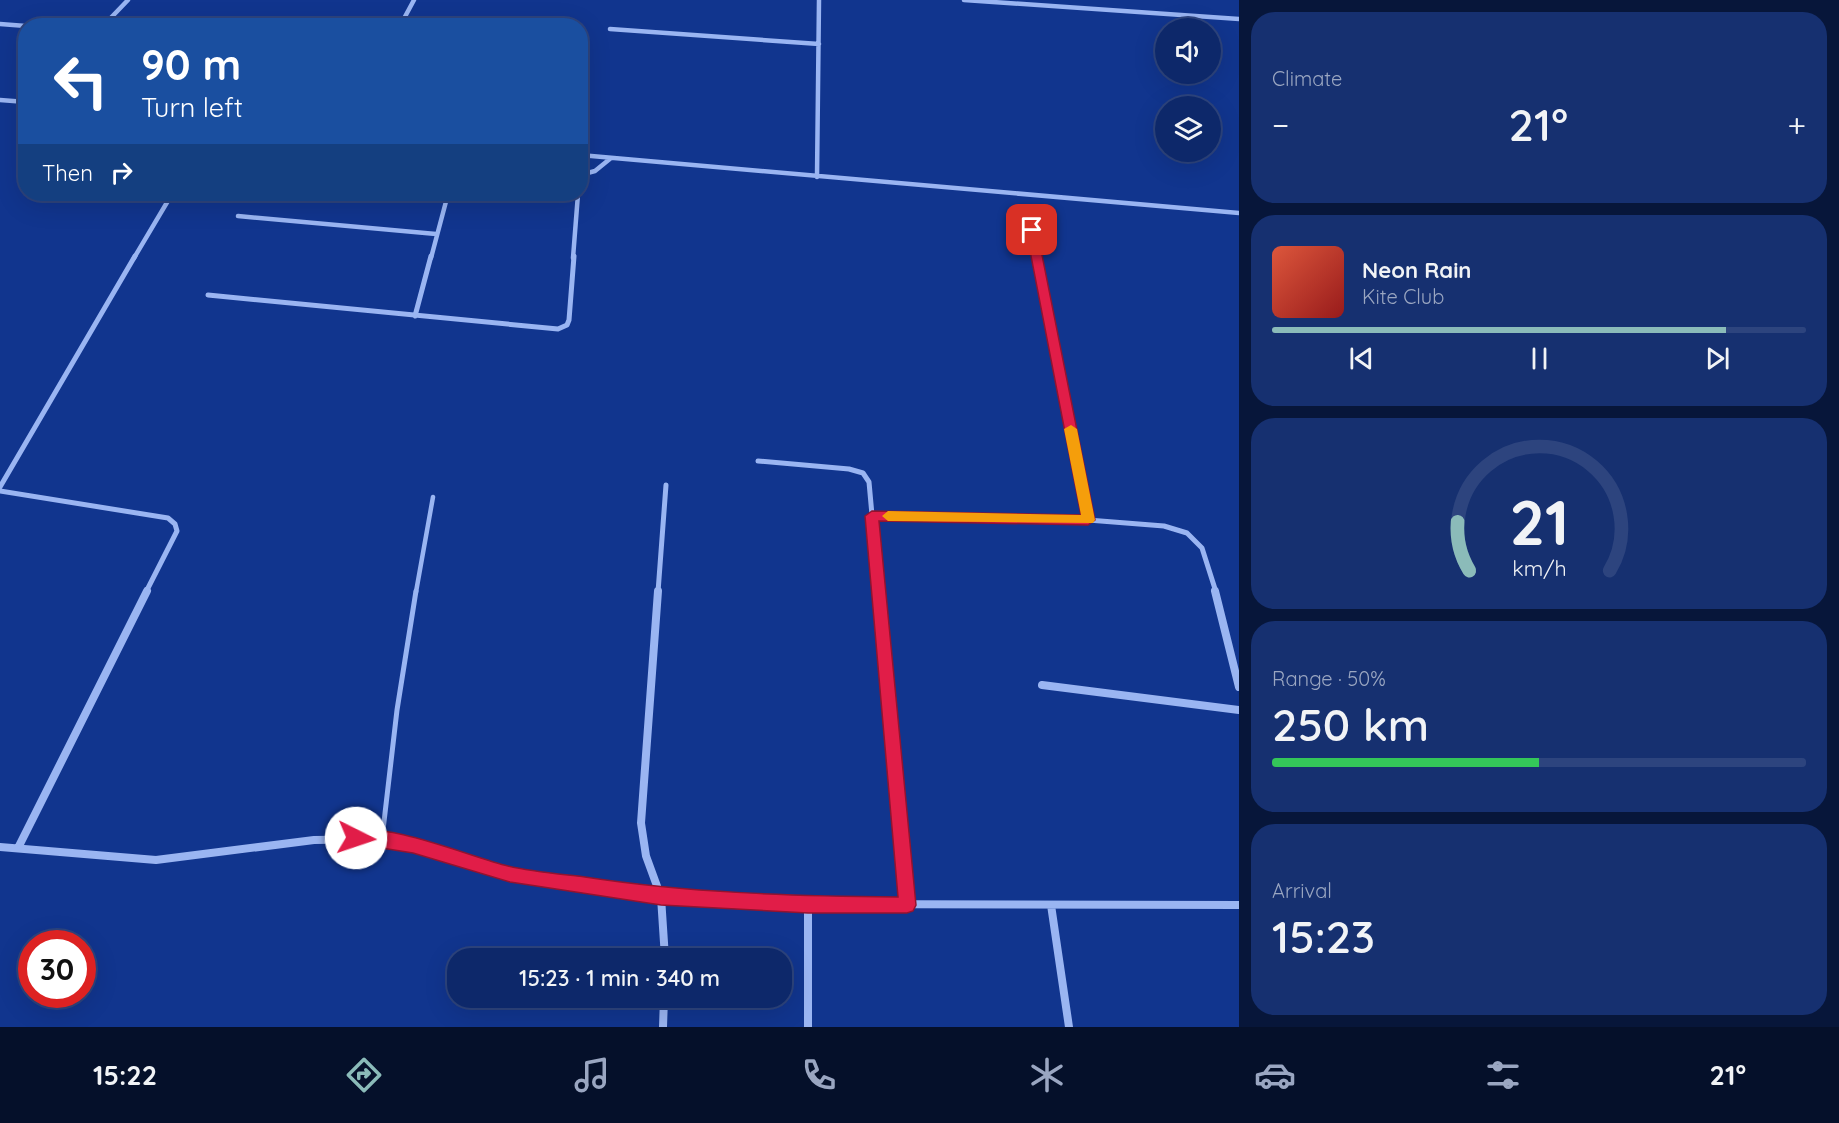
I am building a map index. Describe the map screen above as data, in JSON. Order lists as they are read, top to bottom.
{
  "page": {
    "tile": [
      "Climate",
      ["Range · 50%", "250 km"],
      ["Arrival", "15:23"]
    ],
    "turn": ["90 m", "Turn left"],
    "heat": ["−", "21°", "+"],
    "then": "Then",
    "song": ["Neon Rain", "Kite Club"],
    "limit": "30",
    "trip": "15:23 · 1 min · 340 m",
    "tabs": ["15:22", "21°"],
    "gauge": ["21", "km/h"]
  }
}
